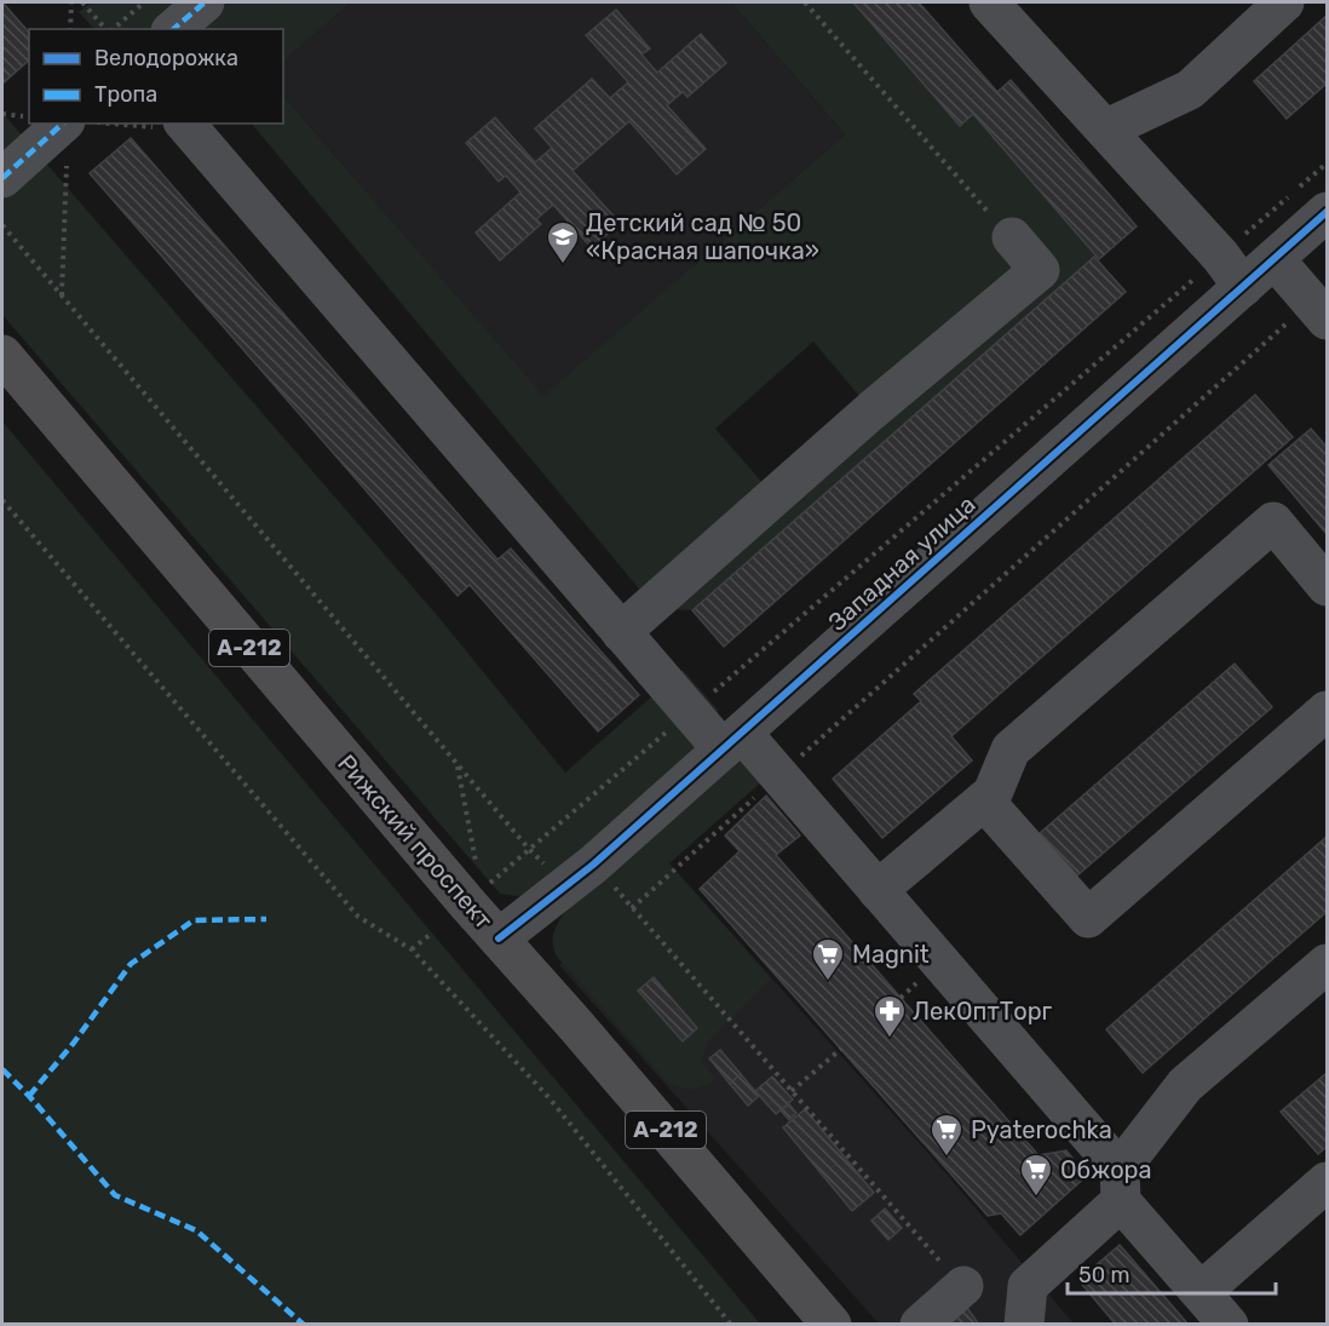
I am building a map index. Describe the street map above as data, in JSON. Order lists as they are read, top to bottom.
{
  "streets": {
    "highway": ["А-212", "Рижский проспект"],
    "street": ["Западная улица"]
  },
  "crossings": [
    ["Западная улица", "Рижский проспект"]
  ],
  "places": {
    "school or university": ["Детский сад № 50 «Красная шапочка»"],
    "supermarket": ["Magnit", "Pyaterochka", "Обжора"],
    "pharmacy": ["ЛекОптТорг"]
  },
  "legend": ["Велодорожка", "Тропа"],
  "scale_bar": "50 m"
}
